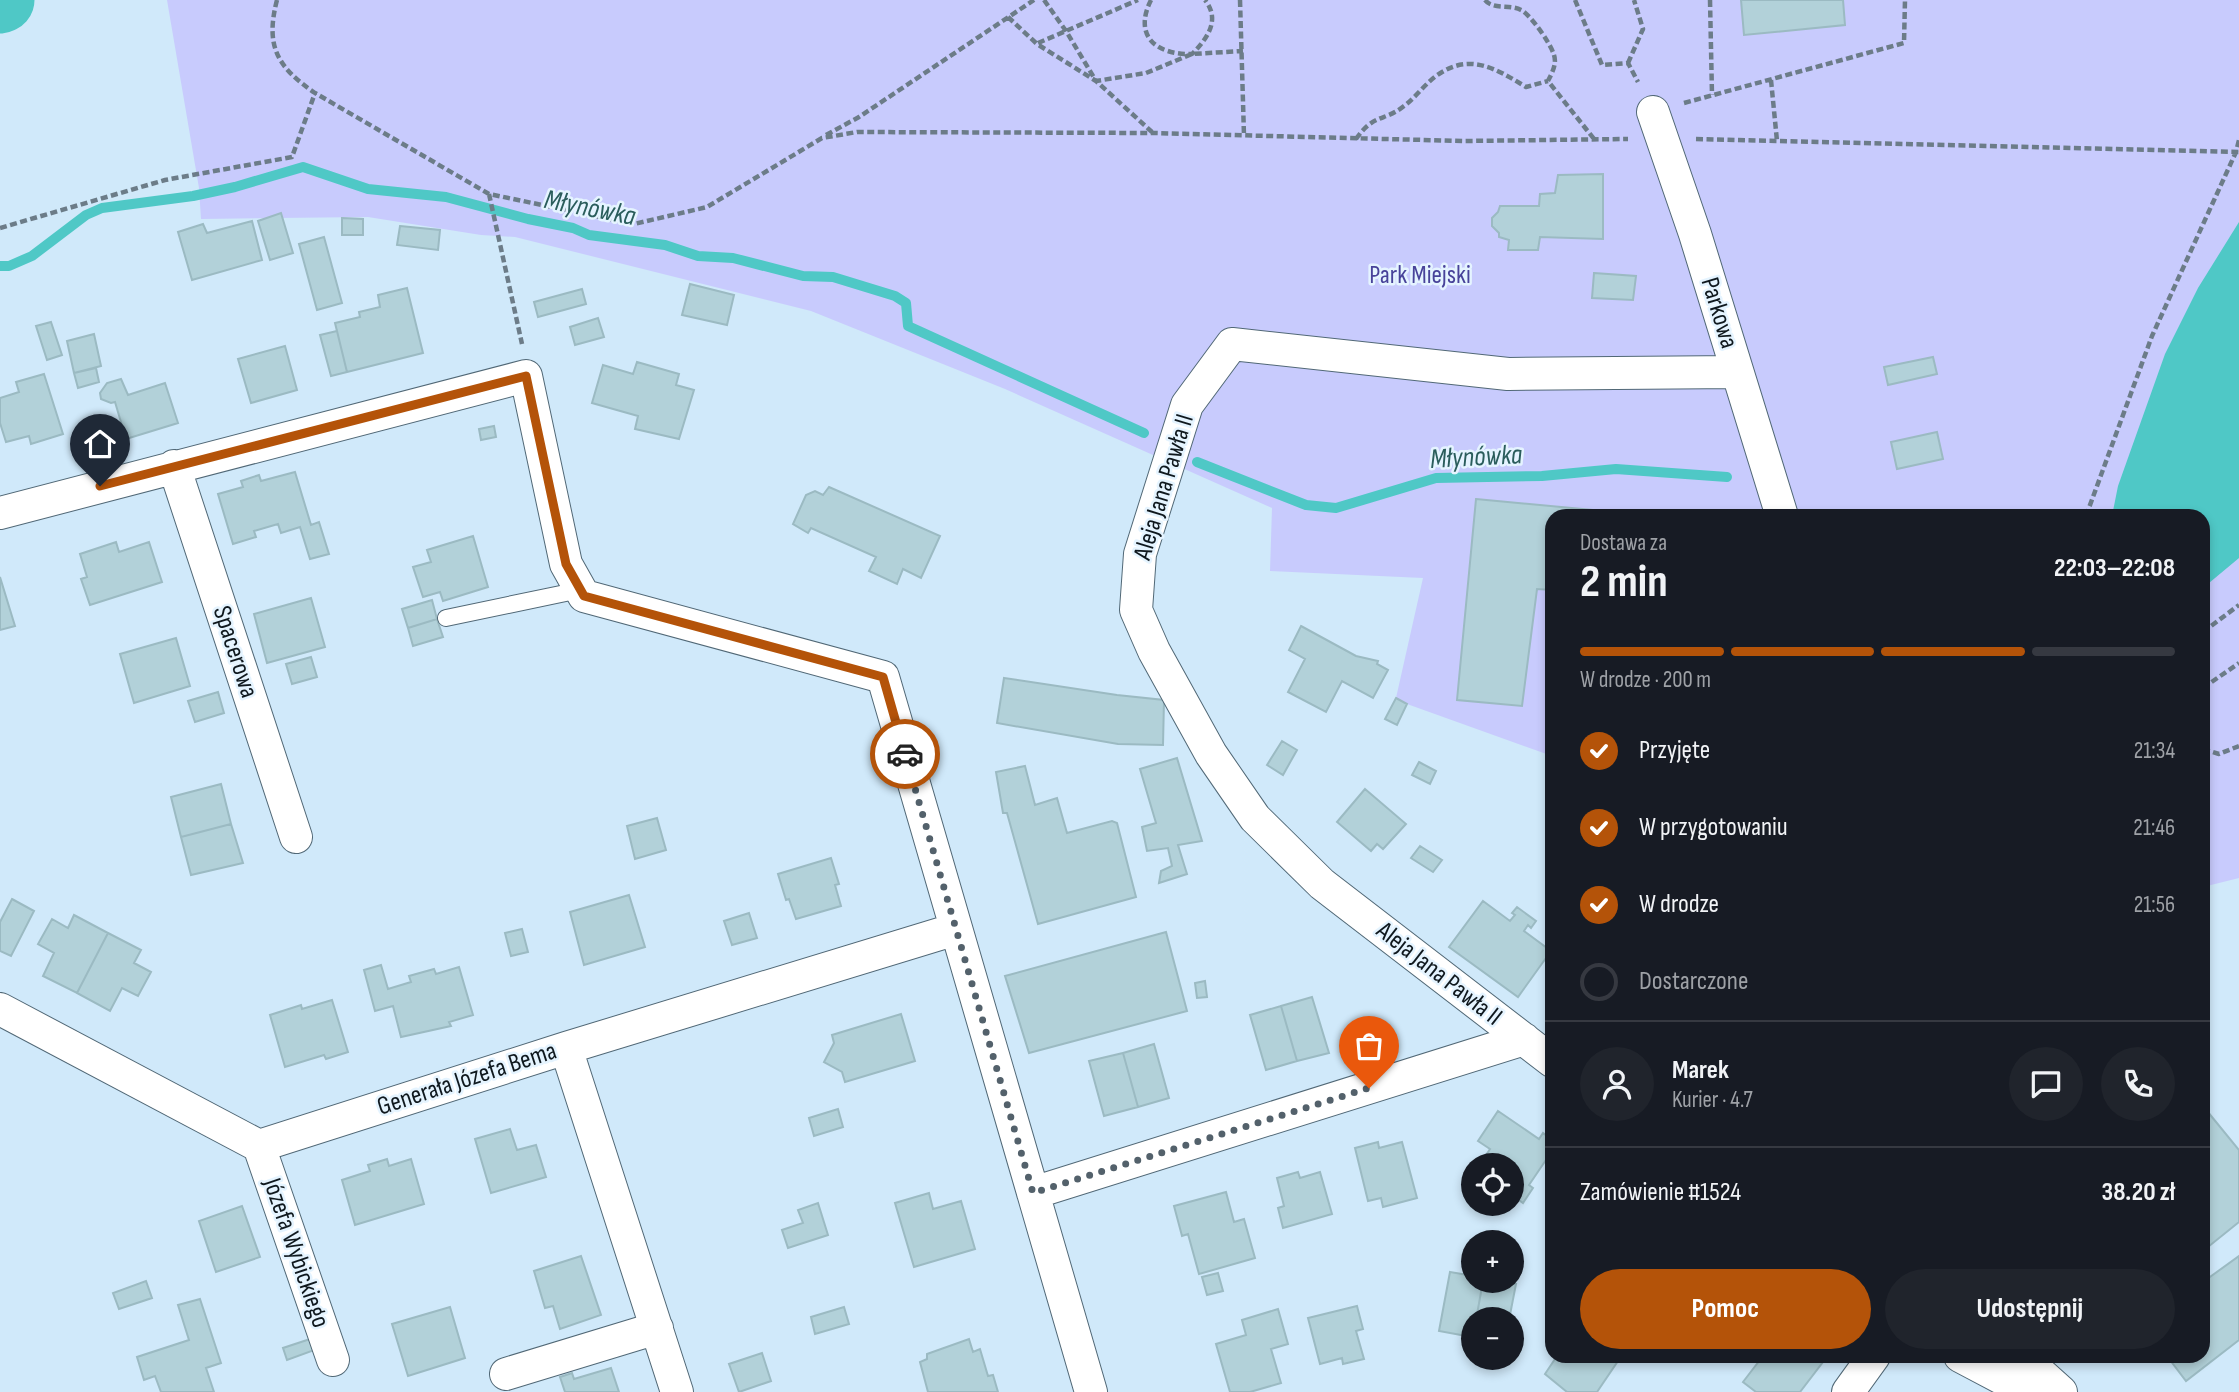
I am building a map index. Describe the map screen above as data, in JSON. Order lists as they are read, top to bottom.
{
  "streets": {
    "street": [
      "Parkowa",
      "Aleja Jana Pawła II",
      "Spacerowa",
      "Generała Józefa Bema",
      "Józefa Wybickiego"
    ]
  },
  "crossings": [
    ["Parkowa", "Aleja Jana Pawła II"],
    ["Generała Józefa Bema", "Józefa Wybickiego"]
  ],
  "water": ["Młynówka"],
  "parks": ["Park Miejski"],
  "page": {
    "heading": ["2 min", "Dostawa za", "22:03–22:08"],
    "panel": [
      "Marek",
      "Kurier · 4.7",
      "Zamówienie #1524",
      "38.20 zł"
    ],
    "bar": "W drodze · 200 m",
    "list": [
      ["Przyjęte", "21:34"],
      ["W przygotowaniu", "21:46"],
      ["W drodze", "21:56"],
      "Dostarczone"
    ],
    "map_buttons": ["+", "−"],
    "buttons": ["Pomoc", "Udostępnij"]
  }
}
